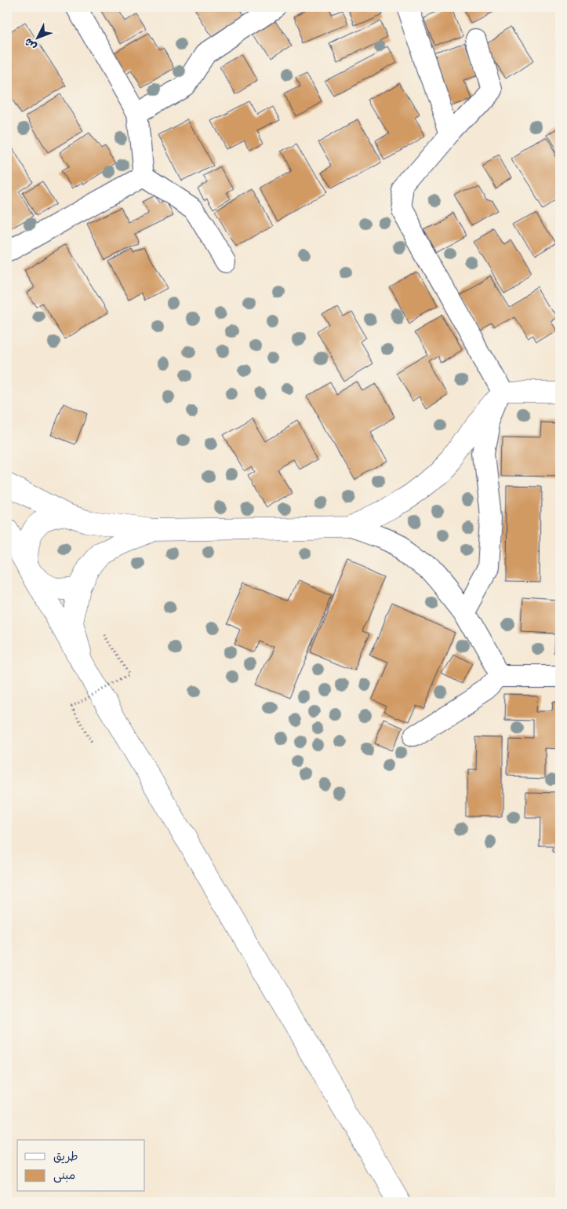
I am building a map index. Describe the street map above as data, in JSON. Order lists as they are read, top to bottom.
{
  "legend": ["طريق", "مبنى"],
  "north": "bottom left"
}
